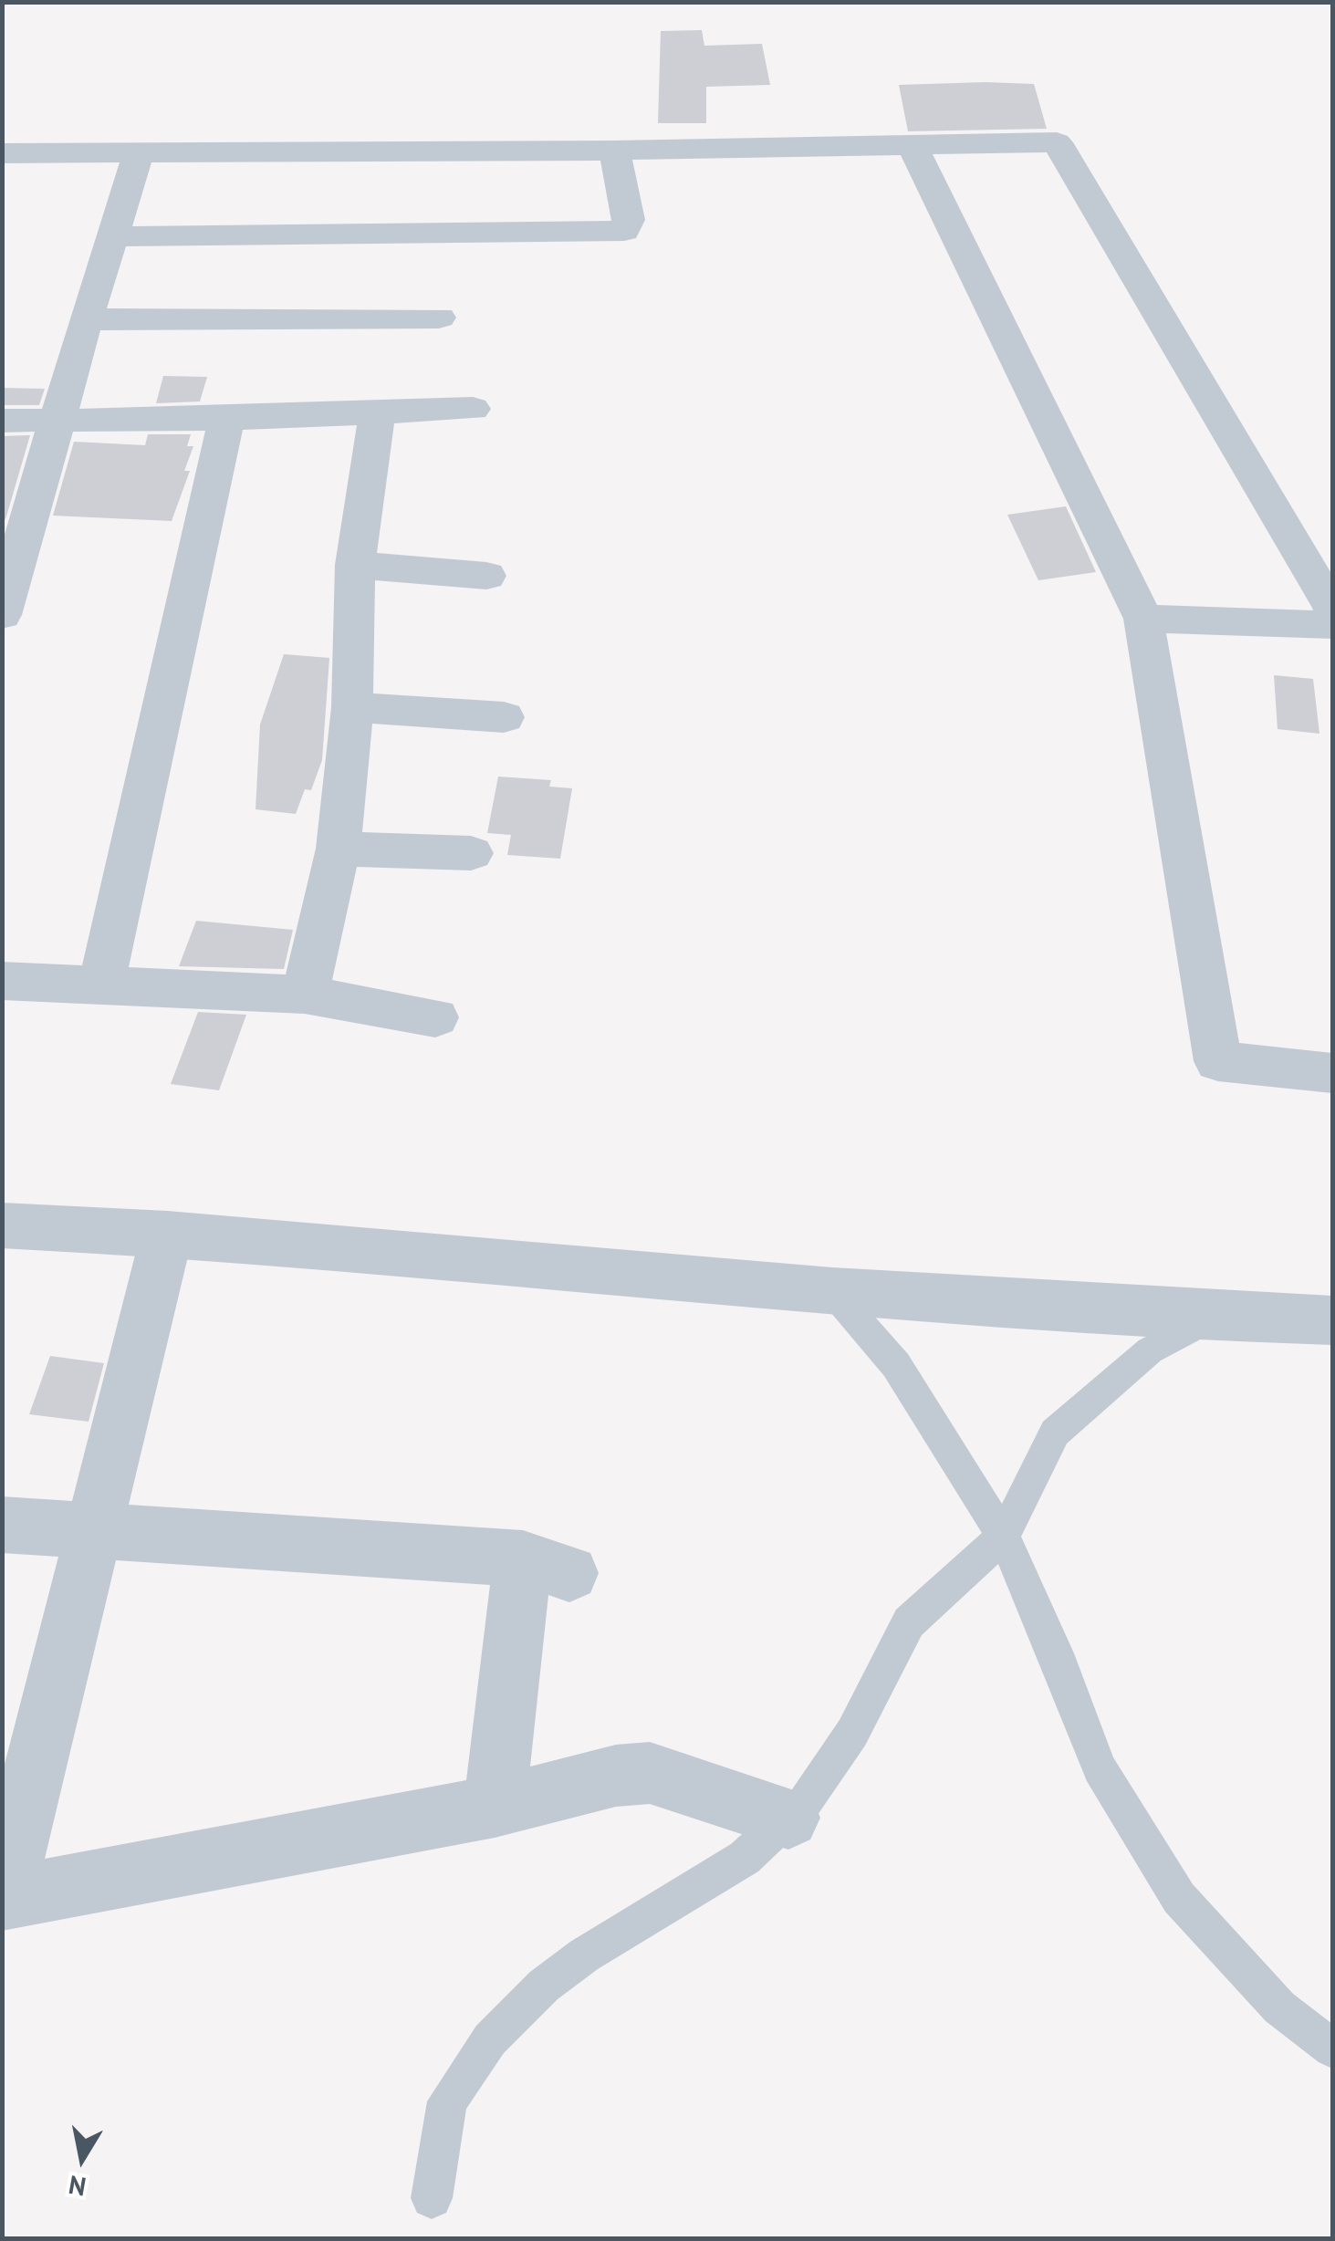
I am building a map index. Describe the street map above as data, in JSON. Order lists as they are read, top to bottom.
{
  "north": "bottom"
}
